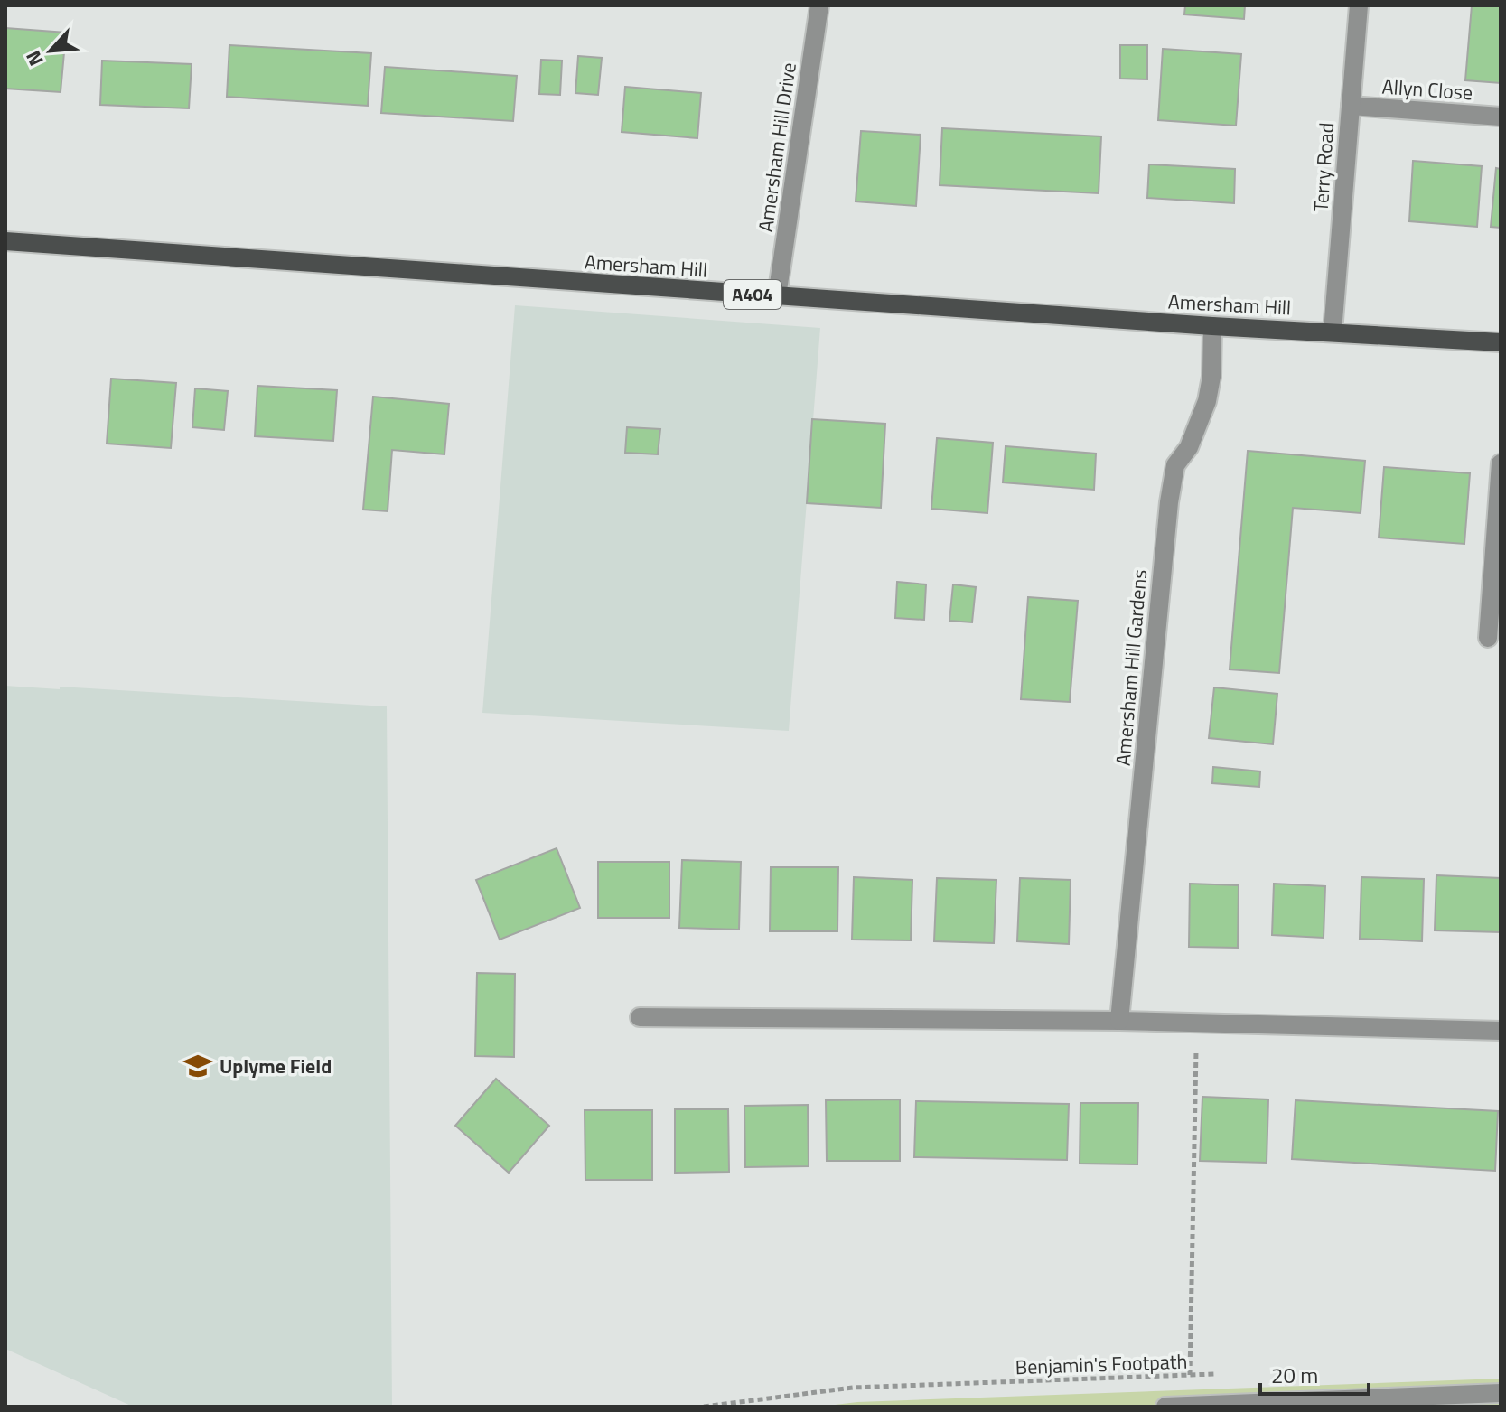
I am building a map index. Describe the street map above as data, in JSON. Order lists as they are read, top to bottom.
{
  "streets": {
    "main road": ["Amersham Hill", "A404"],
    "street": [
      "Allyn Close",
      "Amersham Hill Drive",
      "Terry Road",
      "Amersham Hill Gardens"
    ],
    "path": ["Benjamin's Footpath"]
  },
  "crossings": [
    ["Allyn Close", "Terry Road"],
    ["Amersham Hill Drive", "Amersham Hill"],
    ["Terry Road", "Amersham Hill"],
    ["Amersham Hill", "Amersham Hill Gardens"]
  ],
  "places": {
    "school or university": ["Uplyme Field"]
  },
  "scale_bar": "20 m",
  "north": "bottom left"
}
